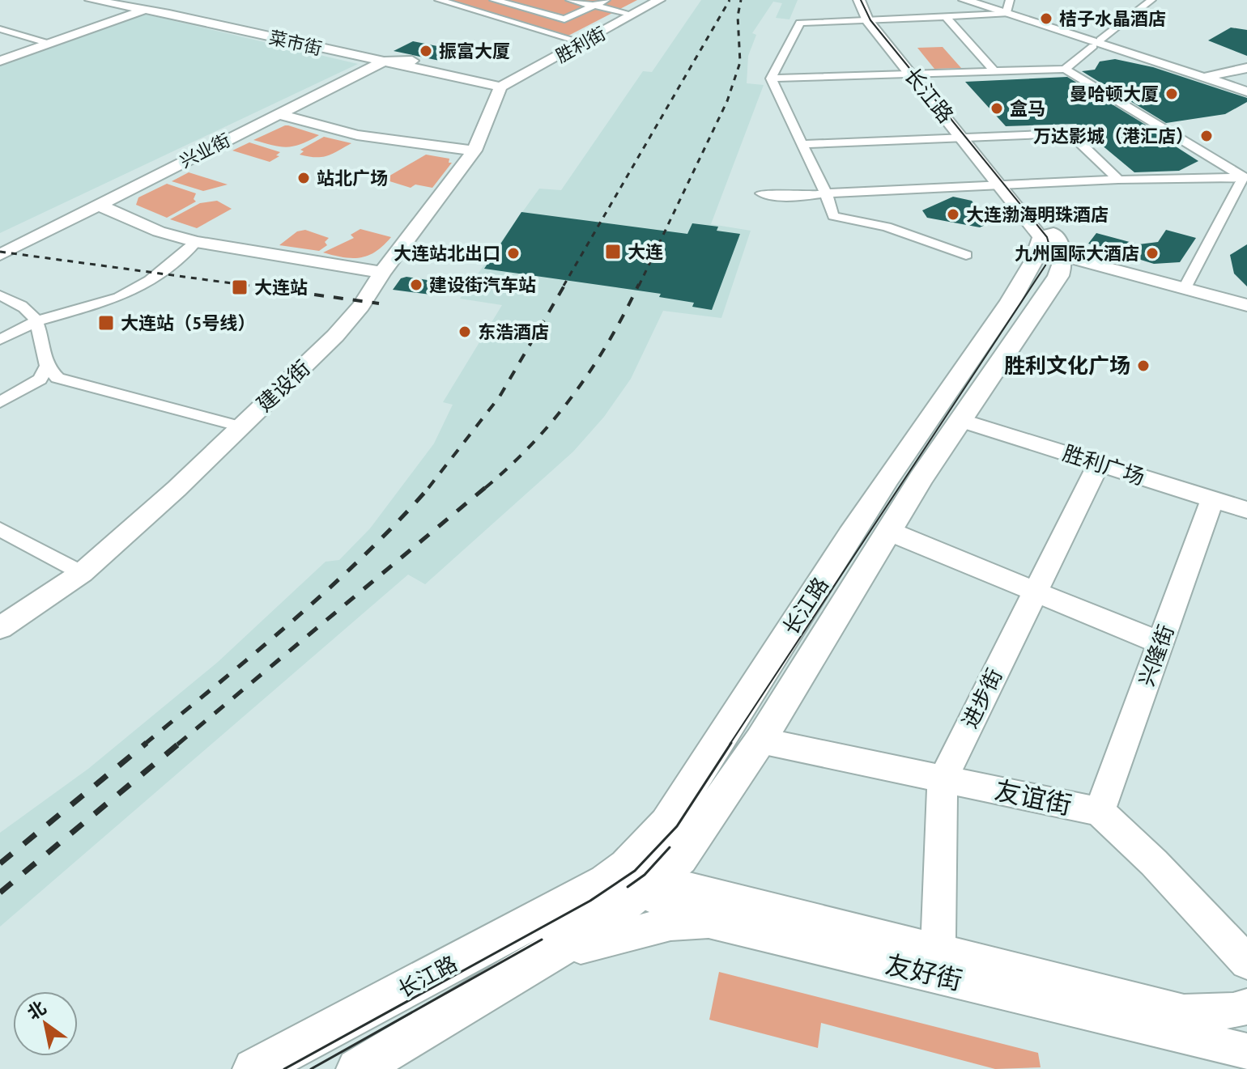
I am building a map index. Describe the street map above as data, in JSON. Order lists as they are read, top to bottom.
{
  "streets": {
    "main road": [
      "菜市街",
      "胜利街",
      "长江路",
      "兴业街",
      "建设街",
      "胜利广场",
      "兴隆街",
      "进步街",
      "友谊街",
      "友好街"
    ]
  },
  "crossings": [
    ["菜市街", "胜利街"],
    ["菜市街", "兴业街"],
    ["菜市街", "建设街"],
    ["胜利街", "建设街"],
    ["长江路", "胜利广场"],
    ["长江路", "友谊街"],
    ["长江路", "友好街"],
    ["胜利广场", "兴隆街"],
    ["胜利广场", "进步街"],
    ["兴隆街", "友谊街"],
    ["进步街", "友谊街"],
    ["进步街", "友好街"]
  ],
  "places": {
    "other": [
      "桔子水晶酒店",
      "振富大厦",
      "曼哈顿大厦",
      "盒马",
      "万达影城（港汇店）",
      "站北广场",
      "大连渤海明珠酒店",
      "大连站北出口",
      "九州国际大酒店",
      "建设街汽车站",
      "东浩酒店",
      "胜利文化广场"
    ],
    "transit": ["大连", "大连站", "大连站（5号线）"]
  },
  "north": "top left"
}
